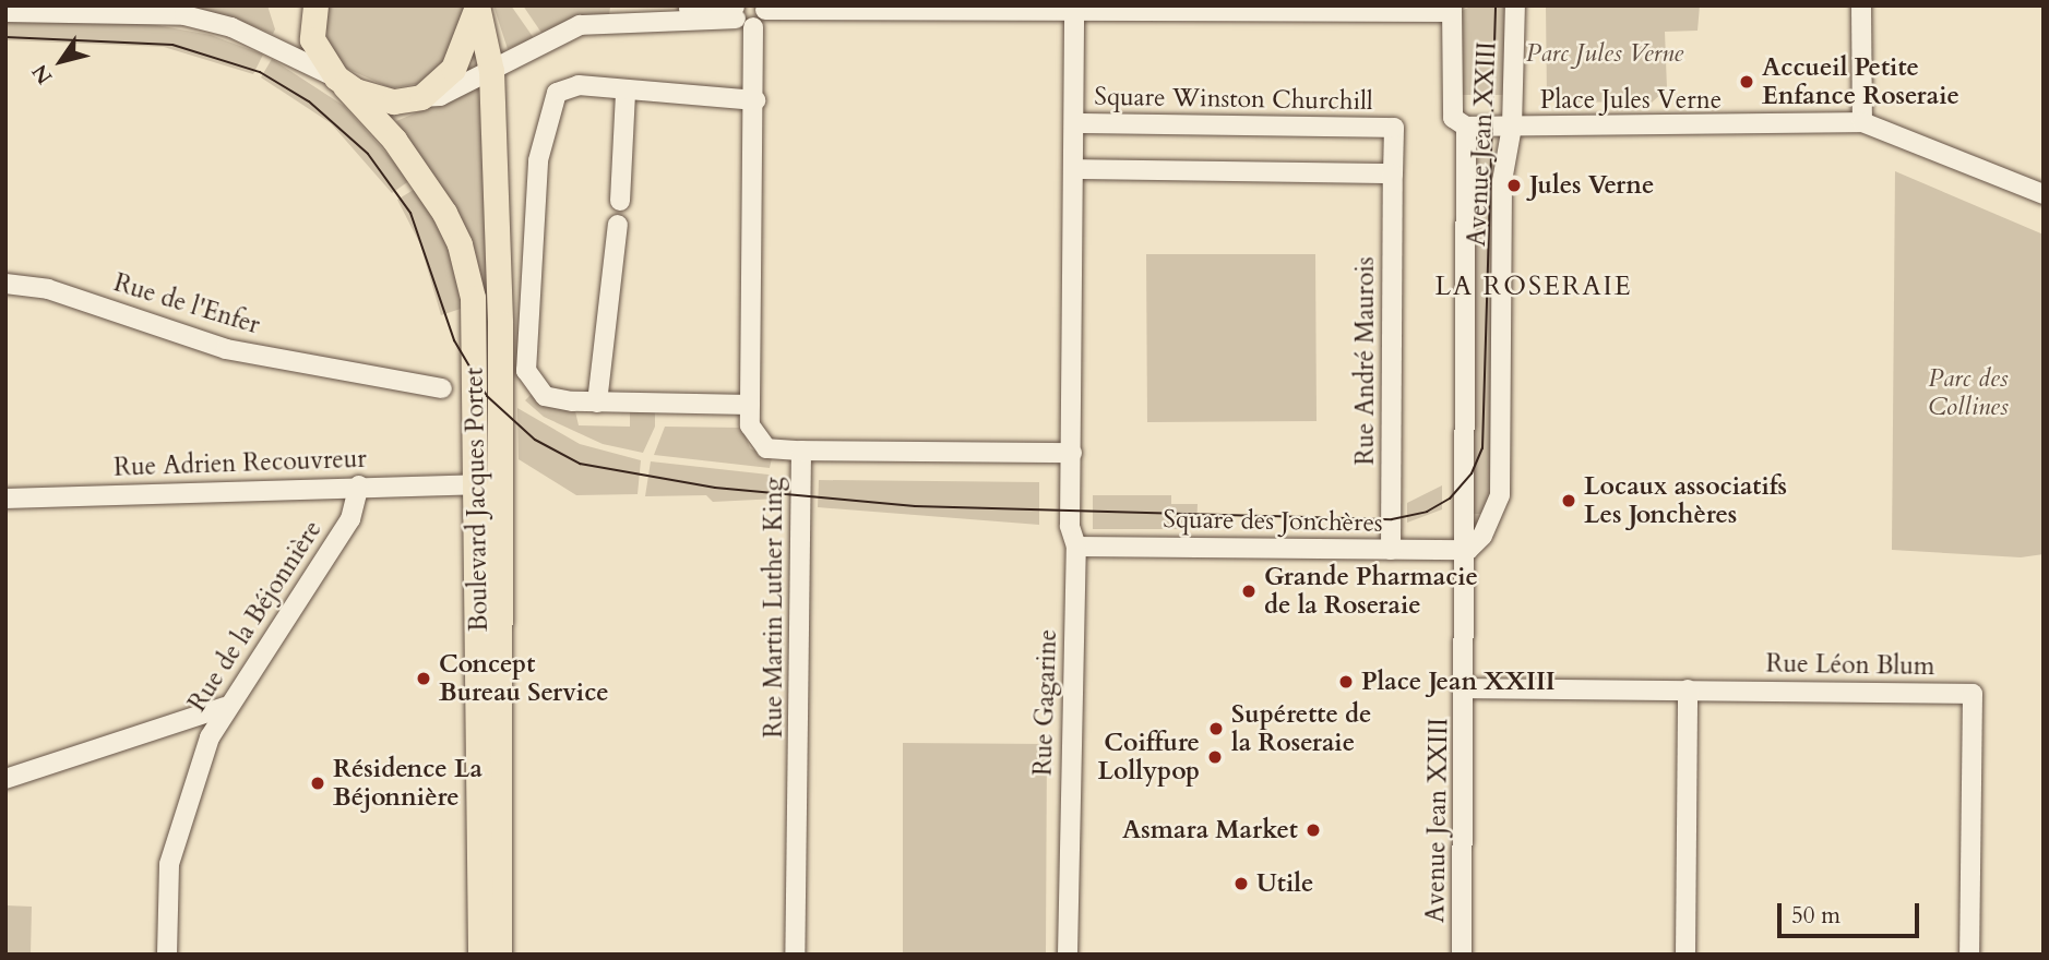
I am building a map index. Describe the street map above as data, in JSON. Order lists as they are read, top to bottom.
{
  "streets": {
    "main road": ["Boulevard Jacques Portet"],
    "street": [
      "Square Winston Churchill",
      "Place Jules Verne",
      "Avenue Jean XXIII",
      "Rue de l'Enfer",
      "Rue André Maurois",
      "Rue Adrien Recouvreur",
      "Square des Jonchères",
      "Rue Martin Luther King",
      "Rue de la Béjonnière",
      "Rue Léon Blum",
      "Rue Gagarine"
    ]
  },
  "crossings": [
    ["Square Winston Churchill", "Rue André Maurois"],
    ["Square Winston Churchill", "Rue Gagarine"],
    ["Place Jules Verne", "Avenue Jean XXIII"],
    ["Avenue Jean XXIII", "Square des Jonchères"],
    ["Avenue Jean XXIII", "Rue Léon Blum"],
    ["Rue André Maurois", "Square des Jonchères"],
    ["Rue Adrien Recouvreur", "Boulevard Jacques Portet"],
    ["Rue Adrien Recouvreur", "Rue de la Béjonnière"],
    ["Square des Jonchères", "Rue Gagarine"]
  ],
  "districts": ["LA ROSERAIE"],
  "parks": ["Parc Jules Verne", "Parc des Collines"],
  "places": [
    "Accueil Petite Enfance Roseraie",
    "Jules Verne",
    "Locaux associatifs Les Jonchères",
    "Grande Pharmacie de la Roseraie",
    "Concept Bureau Service",
    "Place Jean XXIII",
    "Supérette de la Roseraie",
    "Coiffure Lollypop",
    "Résidence La Béjonnière",
    "Asmara Market",
    "Utile"
  ],
  "scale_bar": "50 m",
  "north": "bottom left"
}
